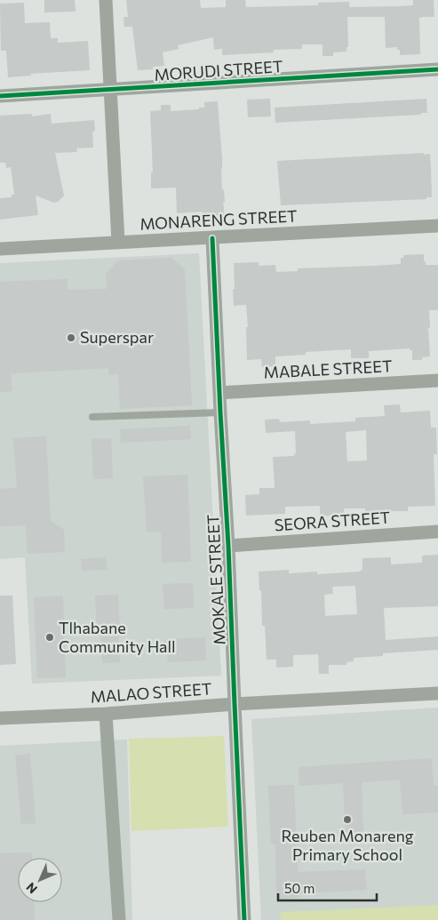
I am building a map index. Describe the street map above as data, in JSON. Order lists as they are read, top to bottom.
{
  "streets": {
    "street": [
      "MORUDI STREET",
      "MONARENG STREET",
      "MABALE STREET",
      "SEORA STREET",
      "MOKALE STREET",
      "MALAO STREET"
    ]
  },
  "crossings": [
    ["MONARENG STREET", "MOKALE STREET"],
    ["MABALE STREET", "MOKALE STREET"],
    ["SEORA STREET", "MOKALE STREET"],
    ["MOKALE STREET", "MALAO STREET"]
  ],
  "places": ["Superspar", "Tlhabane Community Hall", "Reuben Monareng Primary School"],
  "scale_bar": "50 m",
  "north": "bottom left"
}
